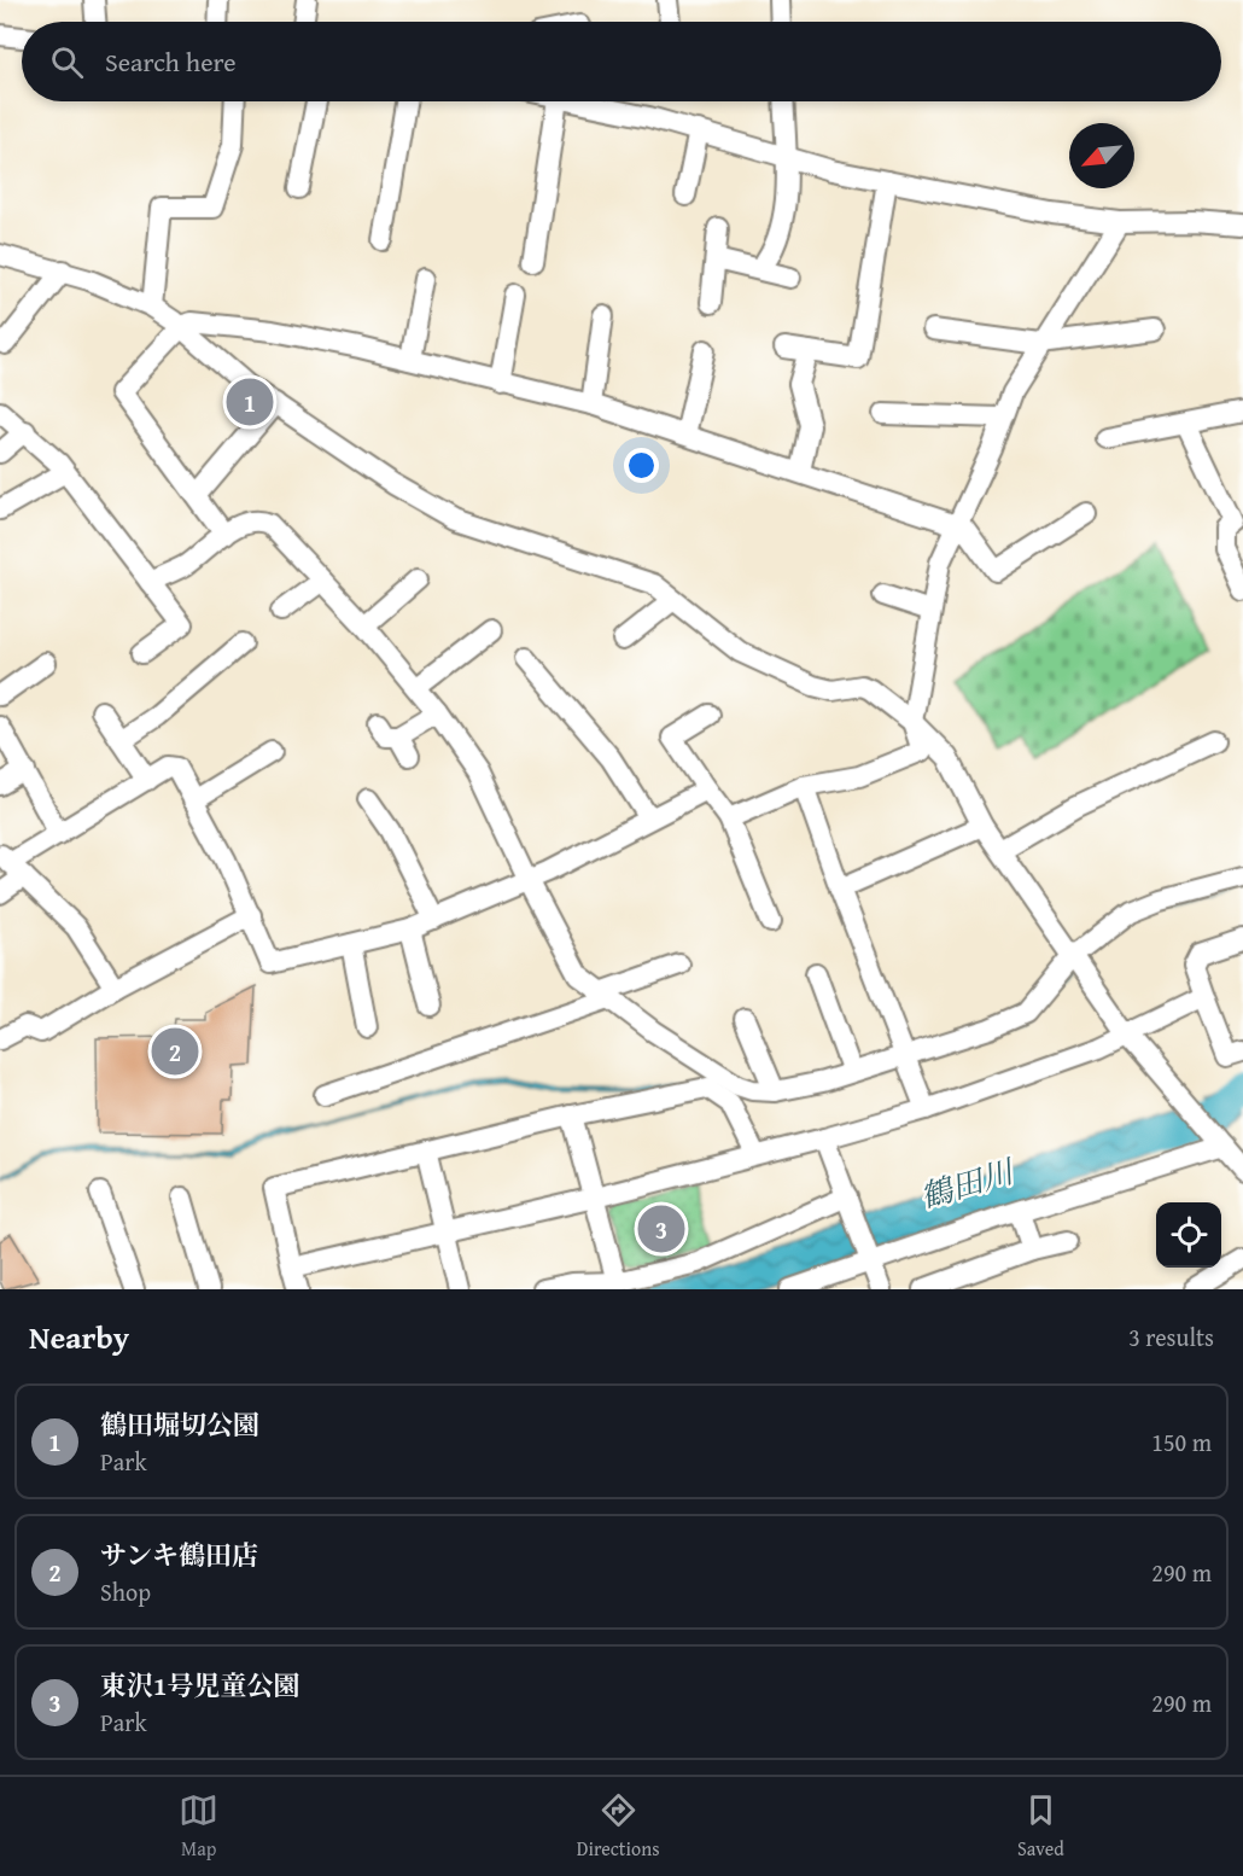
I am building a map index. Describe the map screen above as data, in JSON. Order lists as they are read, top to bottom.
{
  "water": ["鶴田川"],
  "north": "bottom left",
  "page": {
    "search": "Search here",
    "pins": ["1", "2", "3"],
    "heading": ["Nearby", "3 results"],
    "list": [
      {
        "mark": "1",
        "name": "鶴田堀切公園",
        "note": "Park",
        "value": "150 m"
      },
      {
        "mark": "2",
        "name": "サンキ鶴田店",
        "note": "Shop",
        "value": "290 m"
      },
      {
        "mark": "3",
        "name": "東沢1号児童公園",
        "note": "Park",
        "value": "290 m"
      }
    ],
    "nav": ["Map", "Directions", "Saved"]
  }
}
